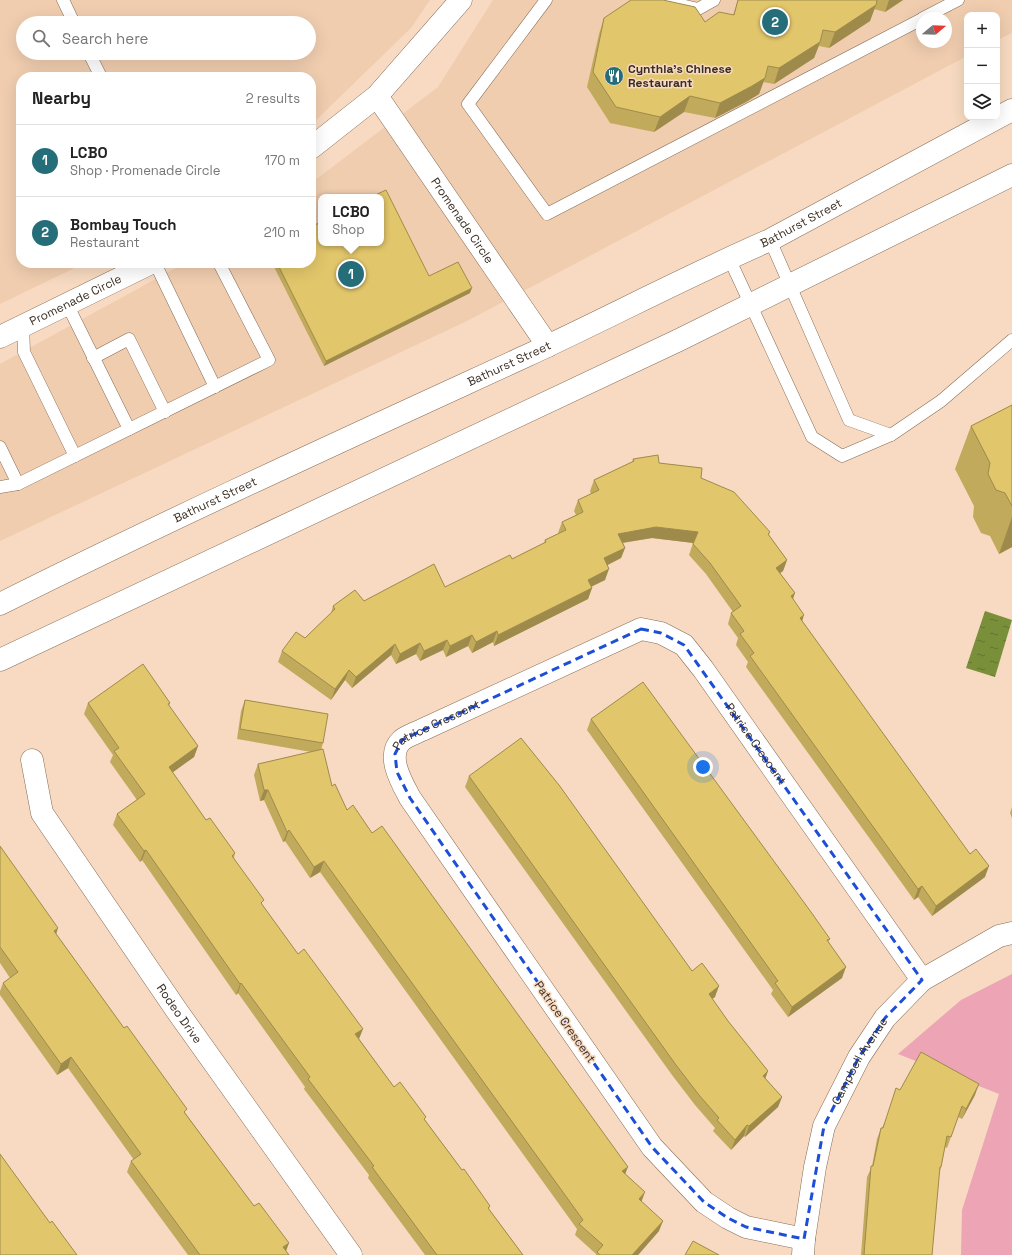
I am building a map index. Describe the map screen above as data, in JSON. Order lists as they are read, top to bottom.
{
  "streets": {
    "street": [
      "Promenade Circle",
      "Bathurst Street",
      "Patrice Crescent",
      "Rodeo Drive",
      "Campbell Avenue"
    ]
  },
  "crossings": [
    ["Promenade Circle", "Bathurst Street"],
    ["Patrice Crescent", "Campbell Avenue"]
  ],
  "places": {
    "restaurant": ["Cynthia's Chinese Restaurant"]
  },
  "north": "right",
  "page": {
    "pins": ["2", "1"],
    "map_buttons": ["+", "−"],
    "search": "Search here",
    "heading": ["Nearby", "2 results"],
    "list": [
      {
        "mark": "1",
        "name": "LCBO",
        "note": "Shop · Promenade Circle",
        "value": "170 m"
      },
      {
        "mark": "2",
        "name": "Bombay Touch",
        "note": "Restaurant",
        "value": "210 m"
      }
    ],
    "popup": ["LCBO", "Shop"]
  }
}
